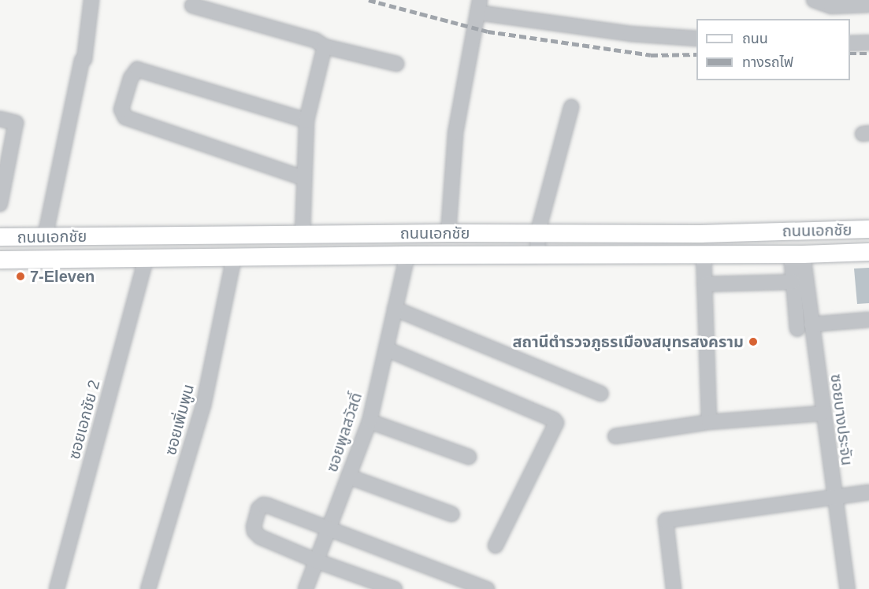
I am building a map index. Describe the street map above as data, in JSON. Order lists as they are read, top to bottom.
{
  "streets": {
    "main road": ["ถนนเอกชัย"],
    "street": [
      "ซอยเอกชัย 2",
      "ซอยเพิ่มพูน",
      "ซอยบางประจัน",
      "ซอยพูลสวัสดิ์"
    ]
  },
  "crossings": [
    ["ถนนเอกชัย", "ซอยเอกชัย 2"],
    ["ถนนเอกชัย", "ซอยเพิ่มพูน"],
    ["ถนนเอกชัย", "ซอยบางประจัน"],
    ["ถนนเอกชัย", "ซอยพูลสวัสดิ์"]
  ],
  "places": ["7-Eleven", "สถานีตำรวจภูธรเมืองสมุทรสงคราม"],
  "legend": ["ถนน", "ทางรถไฟ"]
}
